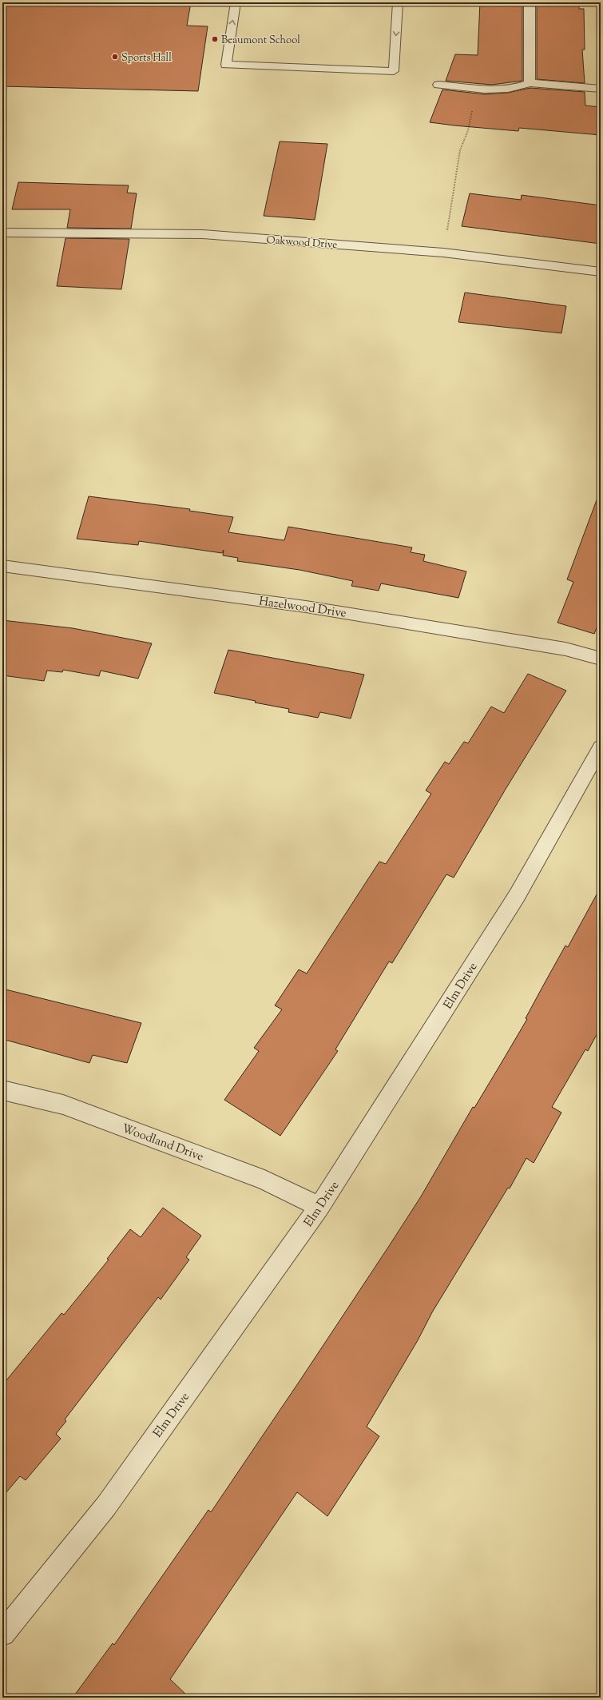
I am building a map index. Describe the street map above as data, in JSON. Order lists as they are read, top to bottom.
{
  "streets": {
    "street": [
      "Oakwood Drive",
      "Hazelwood Drive",
      "Elm Drive",
      "Woodland Drive"
    ]
  },
  "crossings": [
    ["Elm Drive", "Woodland Drive"]
  ],
  "places": ["Beaumont School", "Sports Hall"]
}
